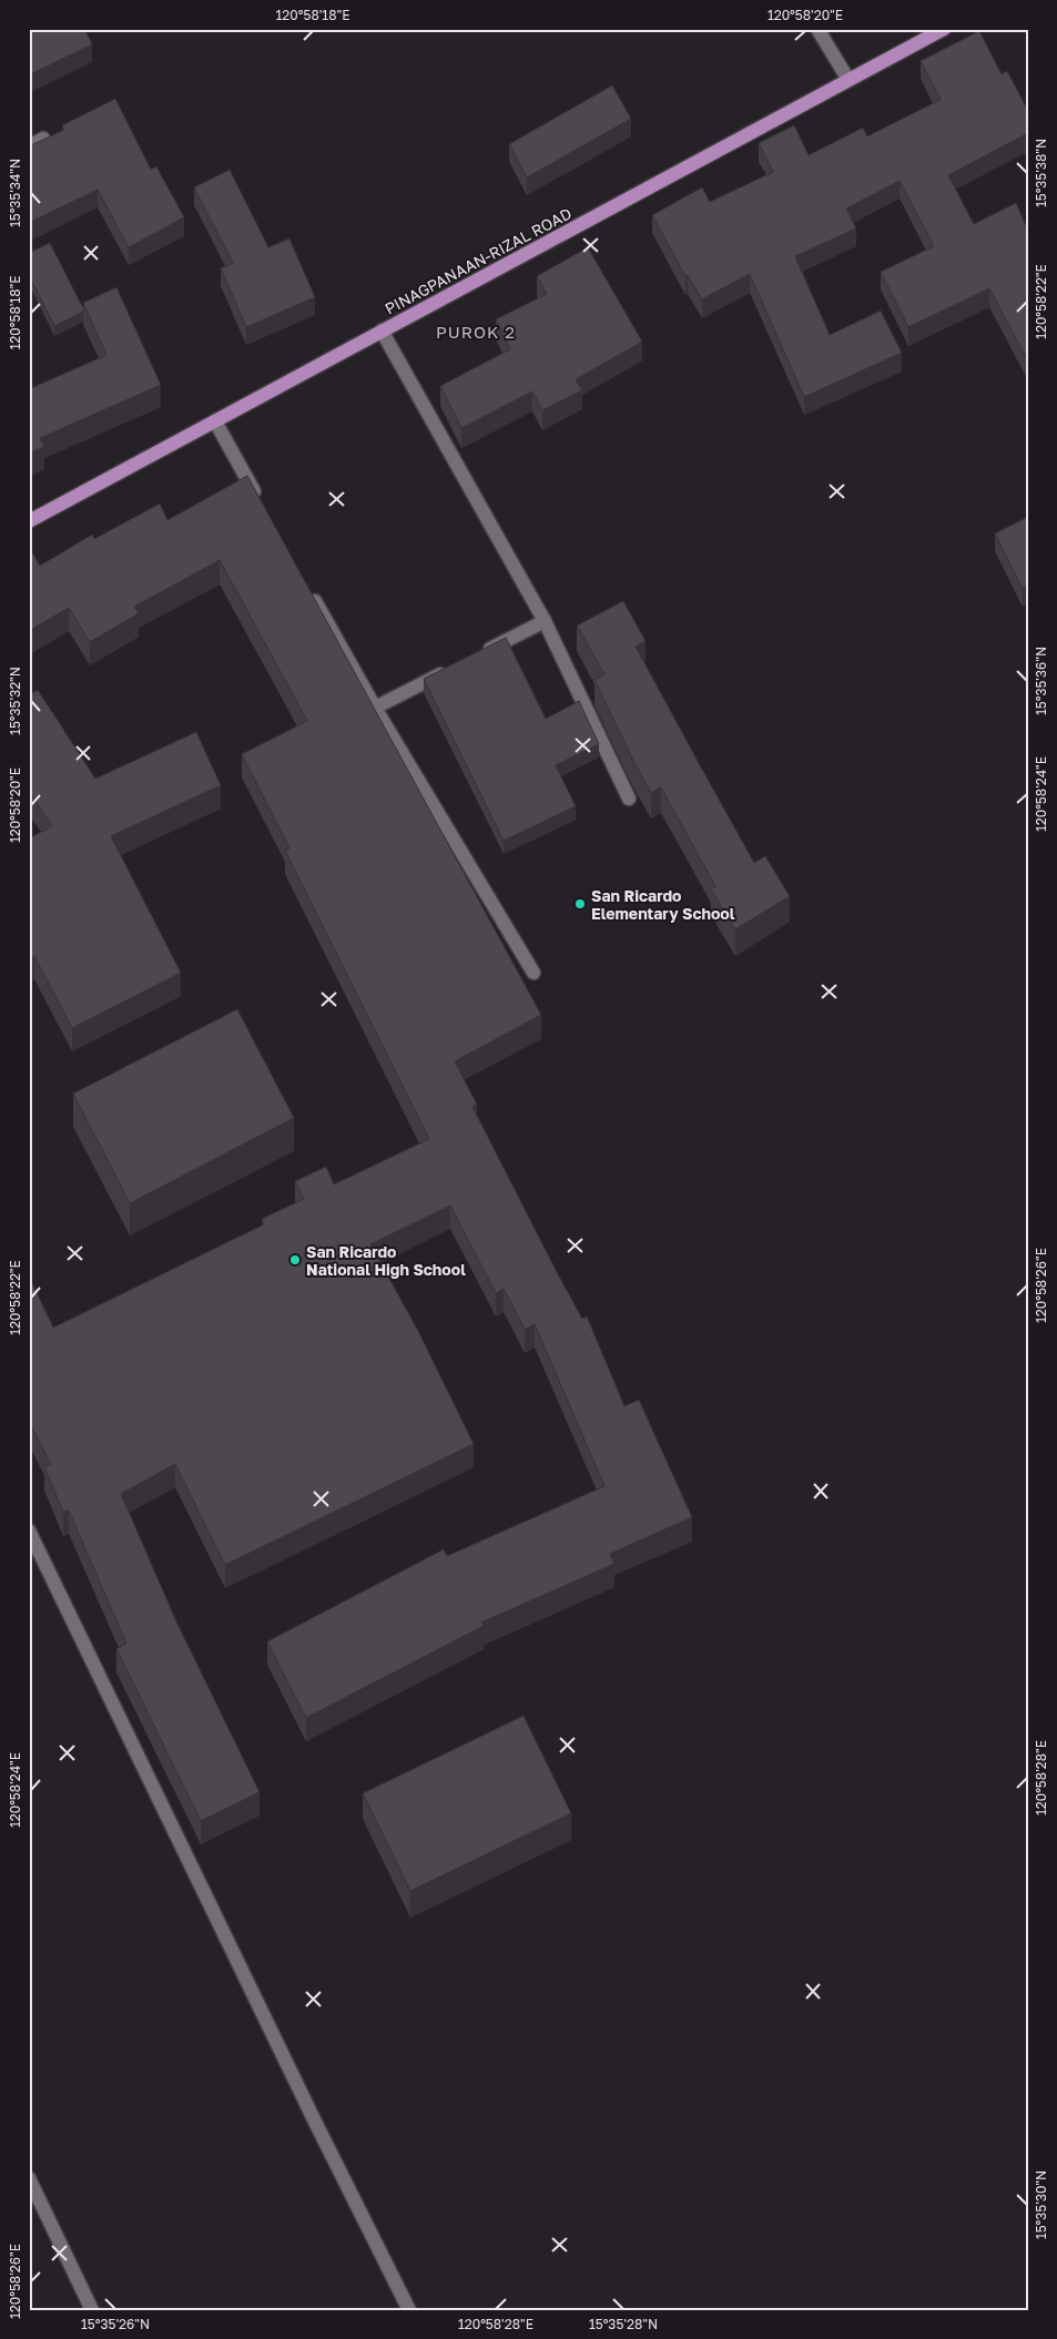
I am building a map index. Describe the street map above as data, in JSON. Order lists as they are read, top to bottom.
{
  "streets": {
    "main road": ["PINAGPANAAN-RIZAL ROAD"]
  },
  "districts": ["PUROK 2"],
  "places": ["San Ricardo Elementary School", "San Ricardo National High School"],
  "coordinates": [
    "120°58'18\"E",
    "120°58'20\"E",
    "15°35'38\"N",
    "15°35'34\"N",
    "120°58'22\"E",
    "15°35'36\"N",
    "15°35'32\"N",
    "120°58'24\"E",
    "120°58'26\"E",
    "120°58'28\"E",
    "15°35'30\"N",
    "15°35'26\"N",
    "15°35'28\"N"
  ]
}
